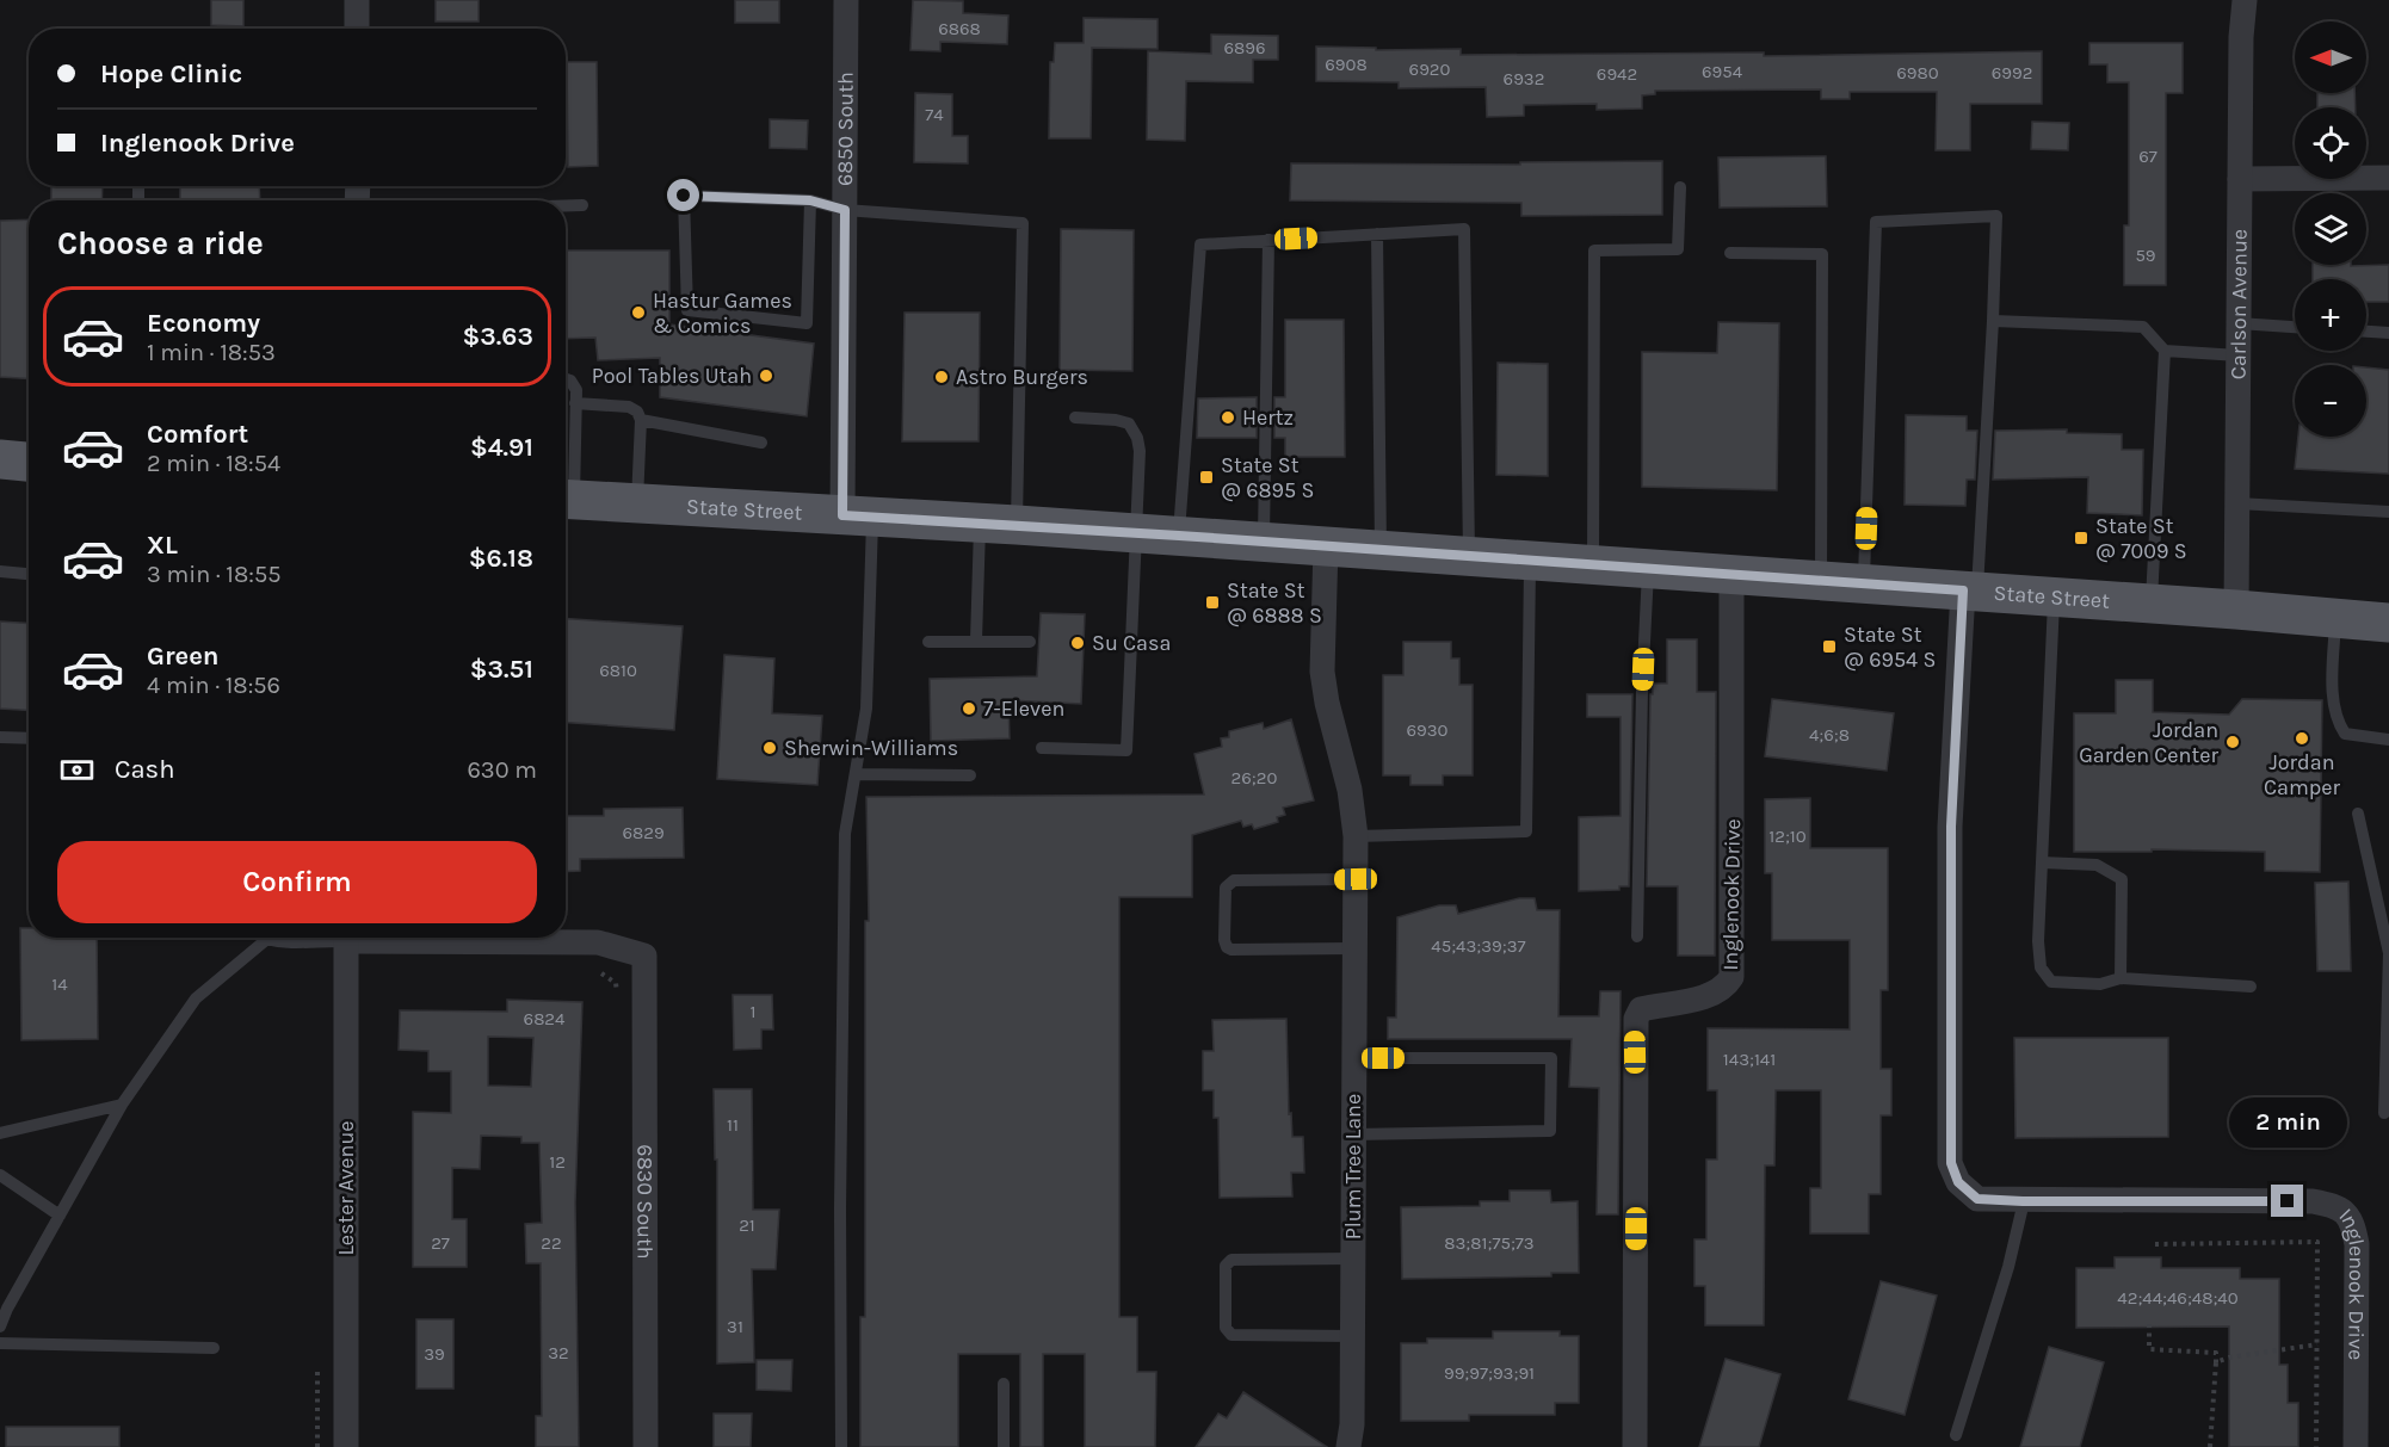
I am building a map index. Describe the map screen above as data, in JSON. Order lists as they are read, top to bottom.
{
  "streets": {
    "main road": ["State Street"],
    "street": [
      "6850 South",
      "Carlson Avenue",
      "Inglenook Drive",
      "Plum Tree Lane",
      "Lester Avenue",
      "6830 South"
    ]
  },
  "crossings": [
    ["6850 South", "State Street"],
    ["Carlson Avenue", "State Street"],
    ["State Street", "Inglenook Drive"],
    ["State Street", "Plum Tree Lane"]
  ],
  "places": {
    "other": [
      "Hastur Games & Comics",
      "Pool Tables Utah",
      "Astro Burgers",
      "Hertz",
      "Su Casa",
      "7-Eleven",
      "Jordan Camper",
      "Jordan Garden Center",
      "Sherwin-Williams"
    ],
    "transit": [
      "State St @ 6895 S",
      "State St @ 7009 S",
      "State St @ 6888 S",
      "State St @ 6954 S"
    ]
  },
  "house_numbers": [
    "6868",
    "6896",
    "6908",
    "6920",
    "6954",
    "6980",
    "6992",
    "6942",
    "6932",
    "74",
    "67",
    "59",
    "6810",
    "6930",
    "4;6;8",
    "26;20",
    "6829",
    "12;10",
    "45;43;39;37",
    "14",
    "1",
    "6824",
    "143;141",
    "11",
    "12",
    "21",
    "27",
    "22",
    "83;81;75;73",
    "42;44;46;48;40",
    "31",
    "32",
    "39",
    "99;97;93;91"
  ],
  "north": "left",
  "page": {
    "map_buttons": ["+", "−"],
    "banner": ["Hope Clinic", "Inglenook Drive"],
    "heading": "Choose a ride",
    "list": [
      {
        "name": "Economy",
        "note": "1 min · 18:53",
        "value": "$3.63"
      },
      {
        "name": "Comfort",
        "note": "2 min · 18:54",
        "value": "$4.91"
      },
      {
        "name": "XL",
        "note": "3 min · 18:55",
        "value": "$6.18"
      },
      {
        "name": "Green",
        "note": "4 min · 18:56",
        "value": "$3.51"
      }
    ],
    "pay": ["Cash", "630 m"],
    "buttons": "Confirm",
    "bubble": "2 min"
  }
}
